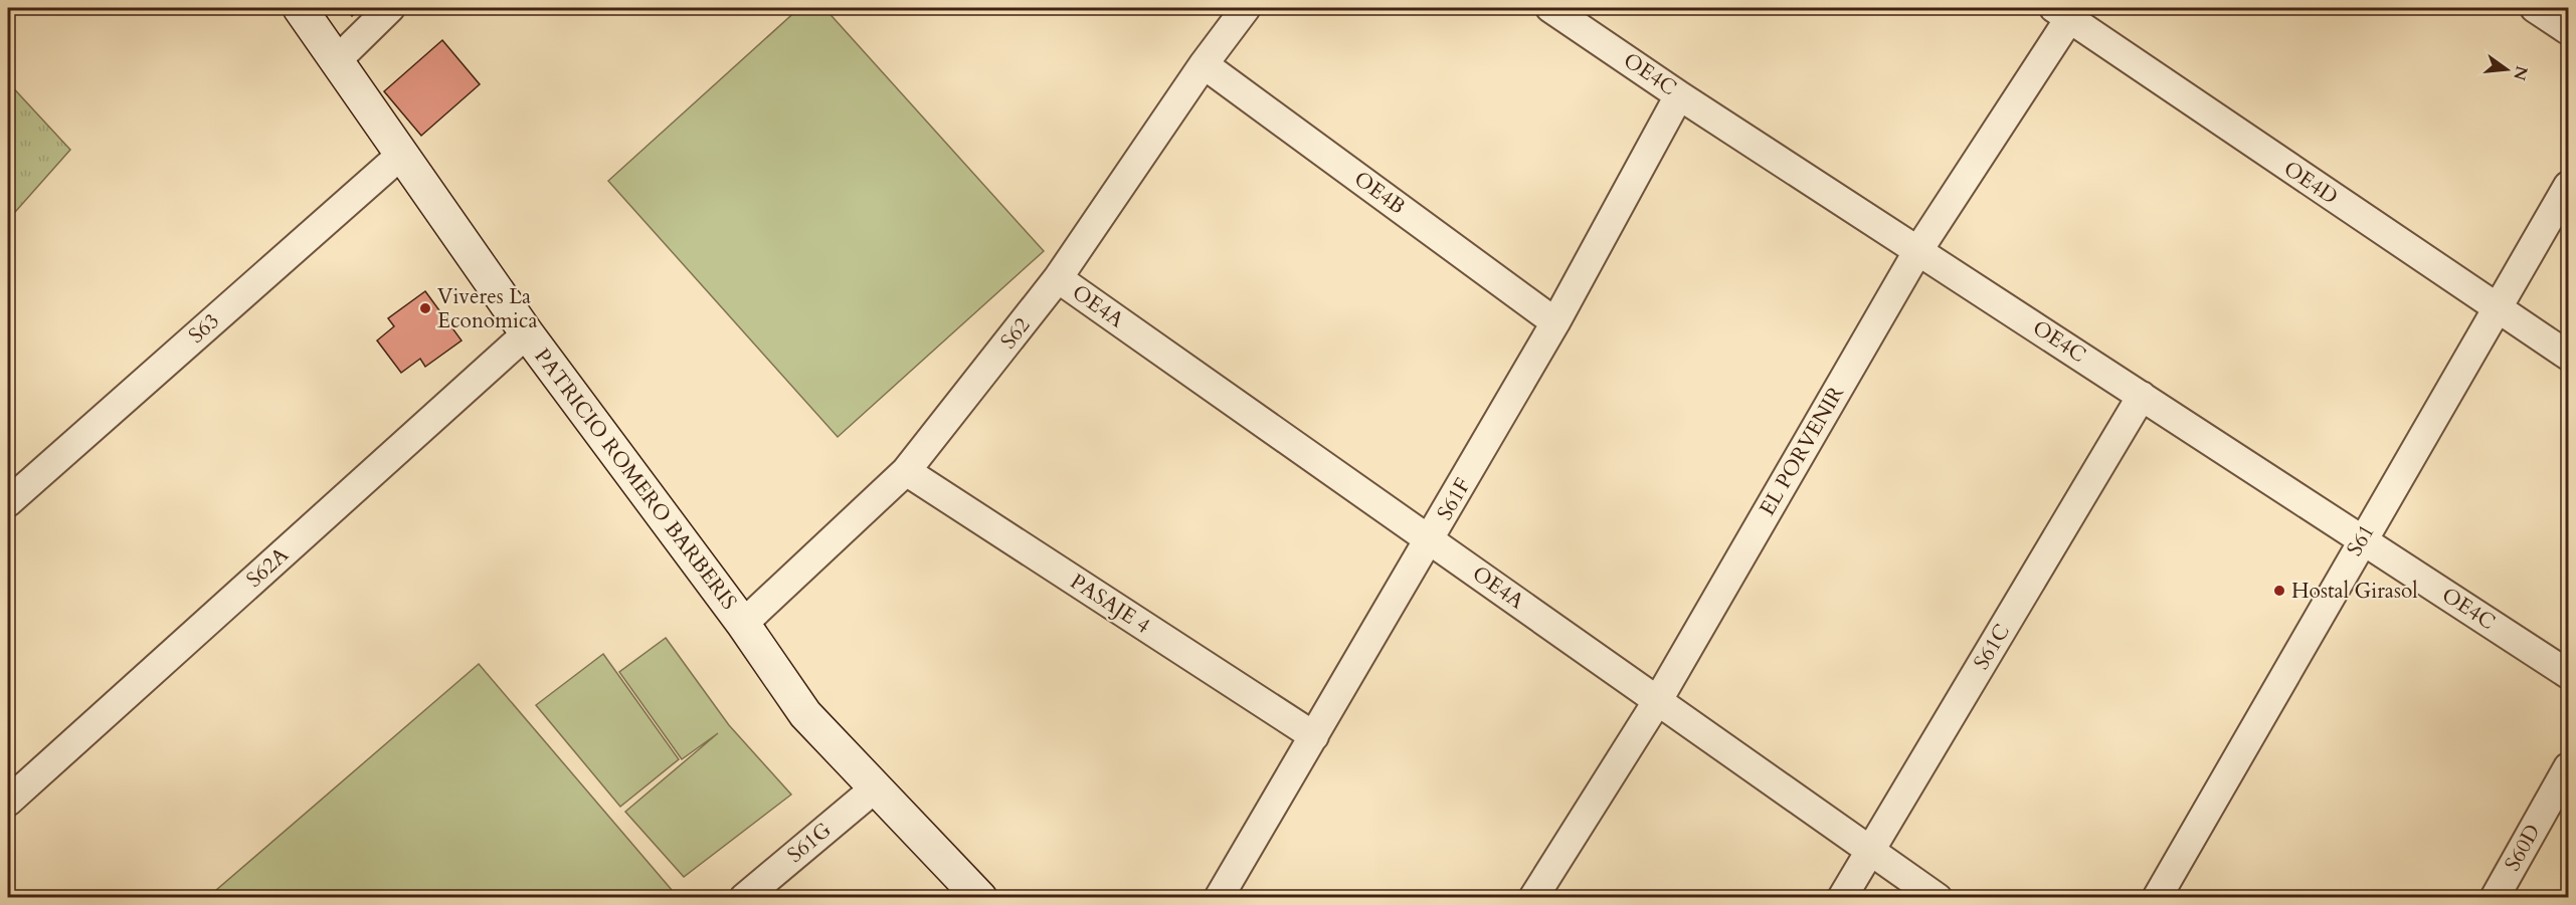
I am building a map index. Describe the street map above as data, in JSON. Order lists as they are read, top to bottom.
{
  "streets": {
    "street": [
      "OE4C",
      "OE4D",
      "OE4B",
      "OE4A",
      "S63",
      "S62",
      "EL PORVENIR",
      "PATRICIO ROMERO BARBERIS",
      "S61F",
      "S61",
      "S62A",
      "PASAJE 4",
      "S61C",
      "S61G",
      "S60D"
    ]
  },
  "crossings": [
    ["OE4C", "EL PORVENIR"],
    ["OE4C", "S61F"],
    ["OE4C", "S61"],
    ["OE4C", "S61C"],
    ["OE4D", "EL PORVENIR"],
    ["OE4D", "S61"],
    ["OE4B", "S62"],
    ["OE4B", "S61F"],
    ["OE4A", "S62"],
    ["OE4A", "EL PORVENIR"],
    ["OE4A", "S61F"],
    ["OE4A", "S61C"],
    ["S63", "PATRICIO ROMERO BARBERIS"],
    ["S62", "PATRICIO ROMERO BARBERIS"],
    ["S62", "PASAJE 4"],
    ["PATRICIO ROMERO BARBERIS", "S62A"],
    ["PATRICIO ROMERO BARBERIS", "S61G"],
    ["S61F", "PASAJE 4"]
  ],
  "places": ["Viveres La Economica", "Hostal Girasol"],
  "north": "right"
}
